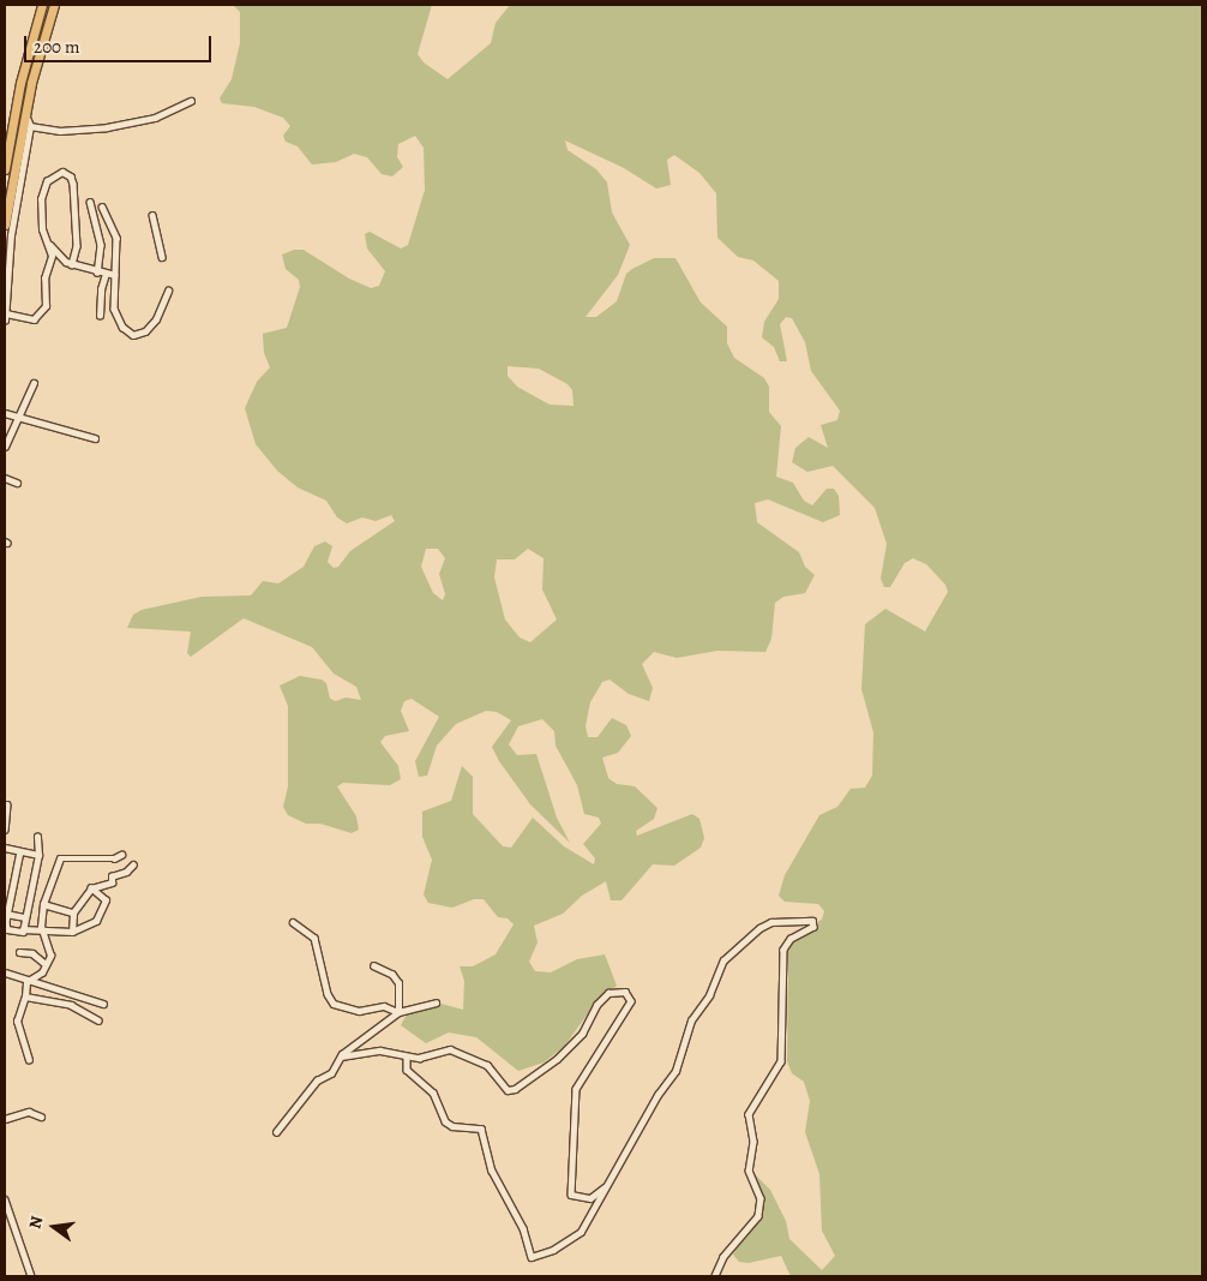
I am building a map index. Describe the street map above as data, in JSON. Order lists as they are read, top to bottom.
{
  "scale_bar": "200 m",
  "north": "left"
}
